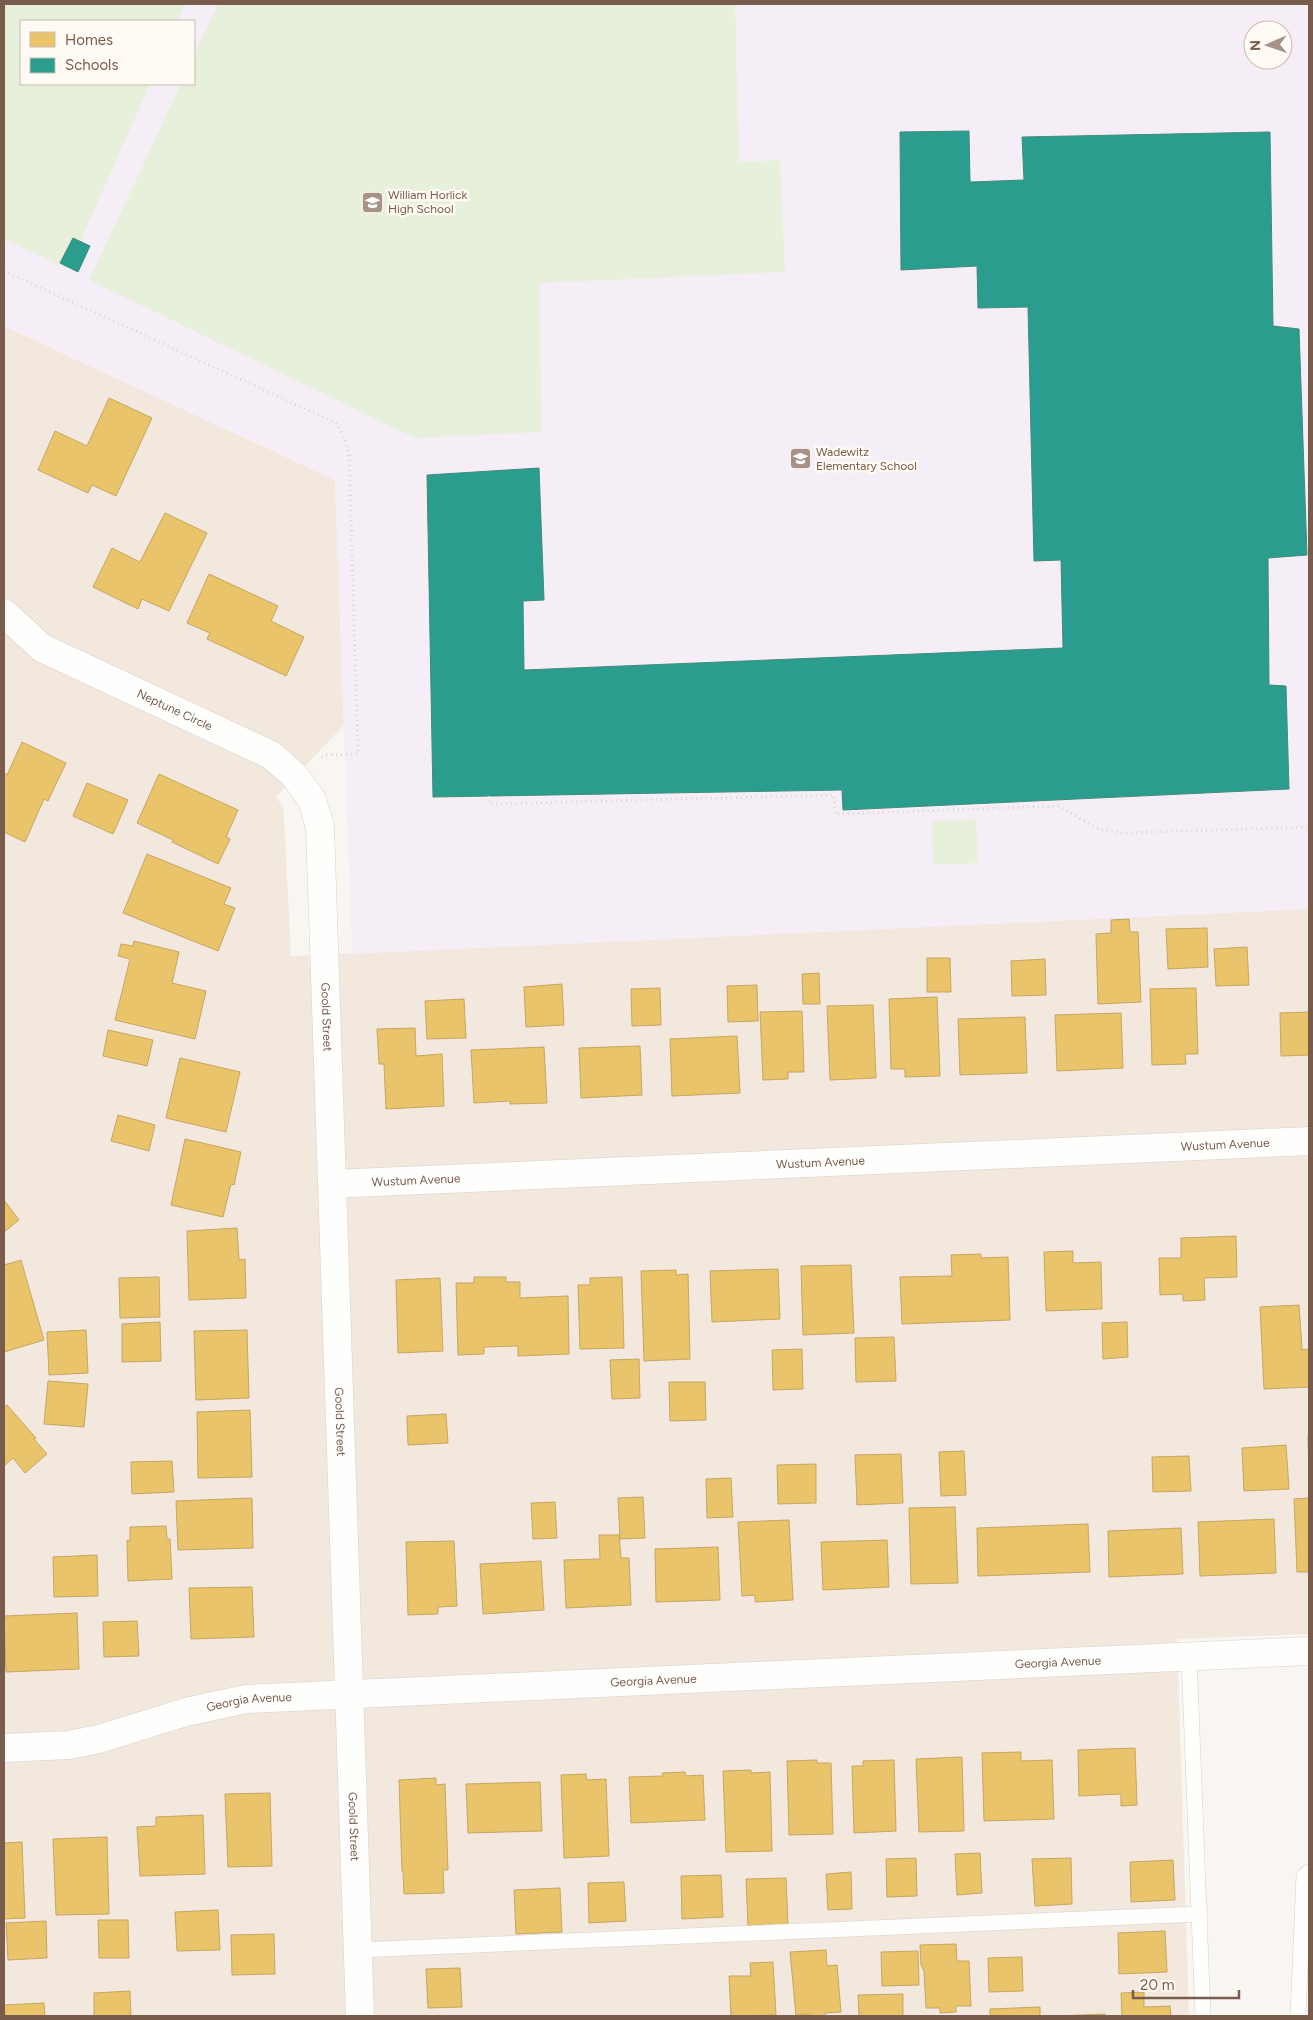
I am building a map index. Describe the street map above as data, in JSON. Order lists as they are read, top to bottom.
{
  "streets": {
    "street": [
      "Neptune Circle",
      "Goold Street",
      "Wustum Avenue",
      "Georgia Avenue"
    ]
  },
  "crossings": [
    ["Neptune Circle", "Goold Street"],
    ["Goold Street", "Wustum Avenue"],
    ["Goold Street", "Georgia Avenue"]
  ],
  "places": {
    "school or university": ["William Horlick High School", "Wadewitz Elementary School"]
  },
  "legend": ["Homes", "Schools"],
  "scale_bar": "20 m",
  "north": "left"
}
